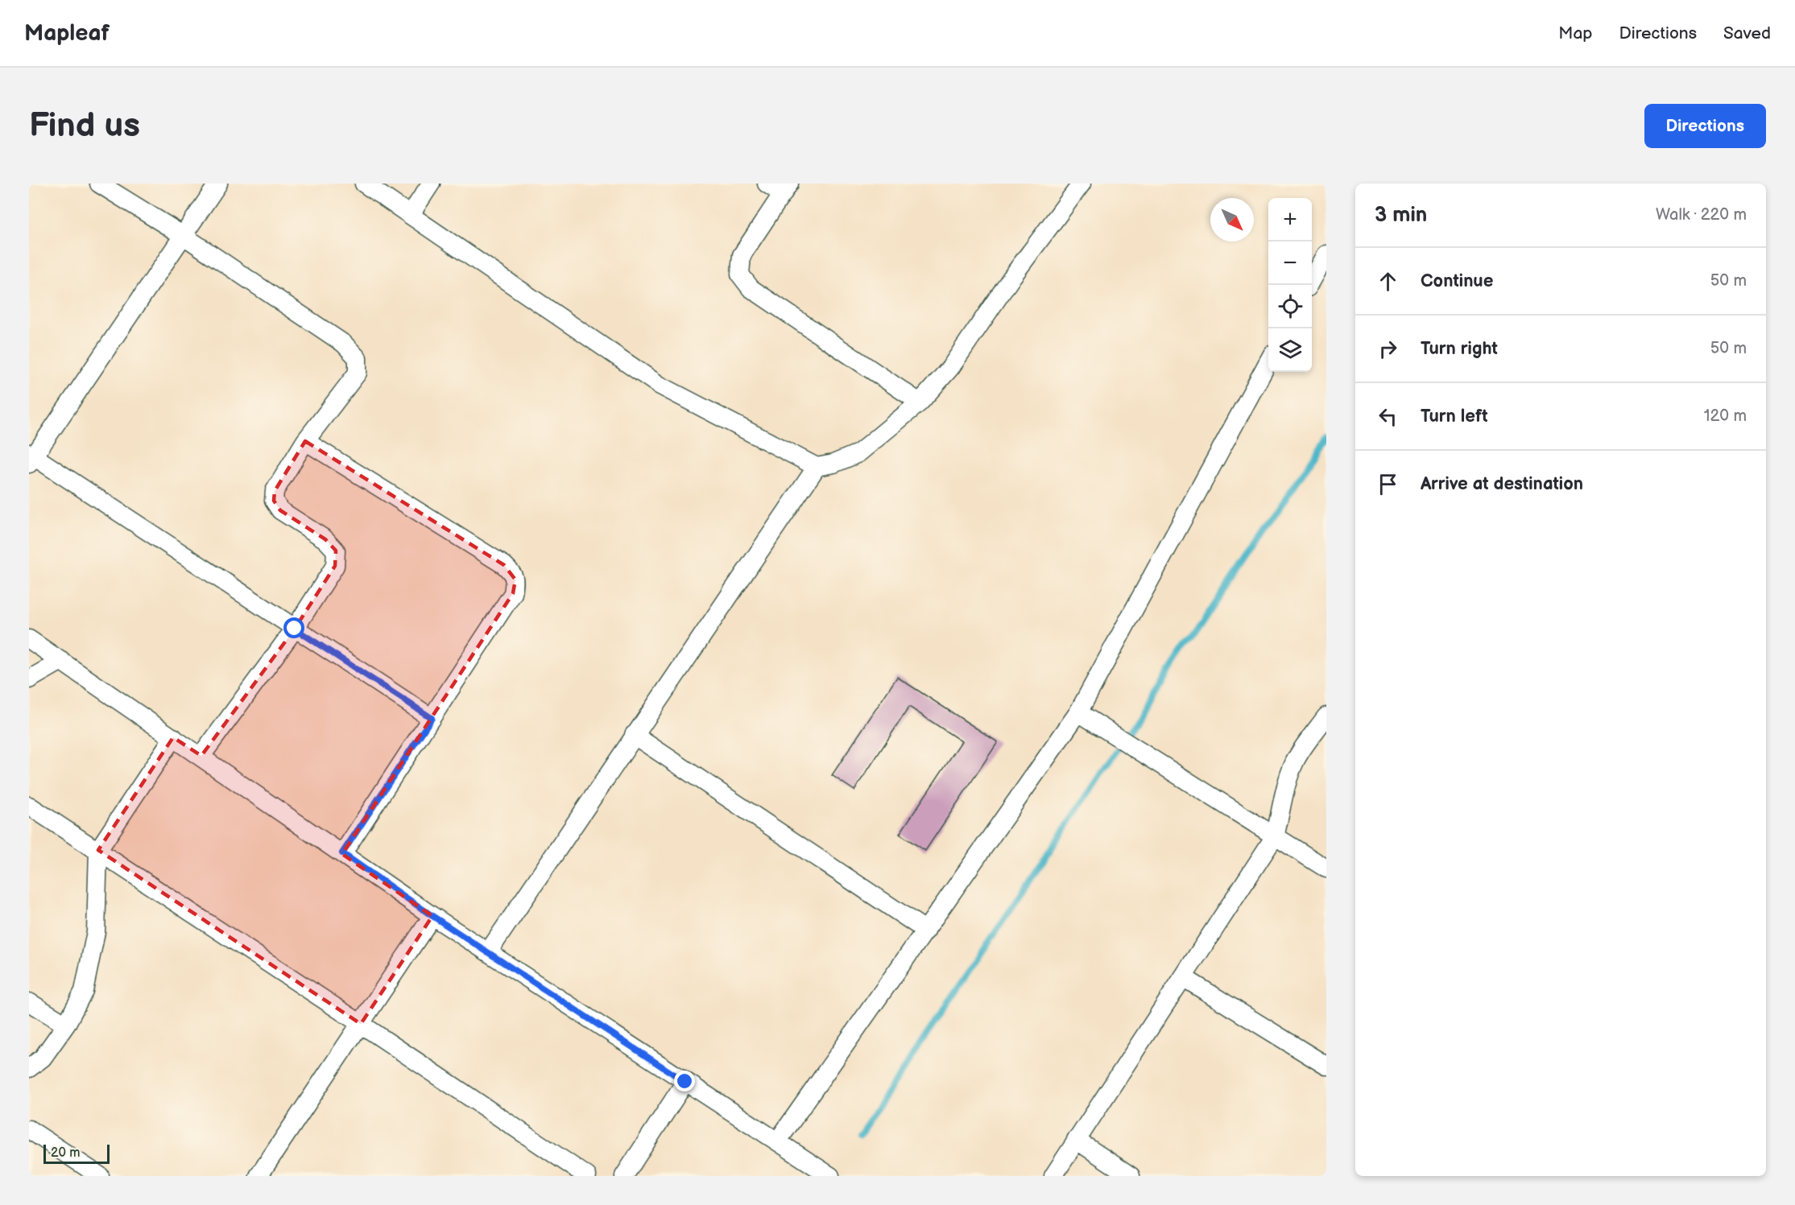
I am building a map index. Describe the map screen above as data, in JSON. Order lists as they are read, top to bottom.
{
  "scale_bar": "20 m",
  "north": "bottom right",
  "page": {
    "header": "Mapleaf",
    "nav": ["Map", "Directions", "Saved"],
    "buttons": "Directions",
    "title": "Find us",
    "heading": ["3 min", "Walk · 220 m"],
    "map_buttons": ["+", "−"],
    "list": [
      ["Continue", "50 m"],
      ["Turn right", "50 m"],
      ["Turn left", "120 m"],
      "Arrive at destination"
    ],
    "scale": "20 m"
  }
}
